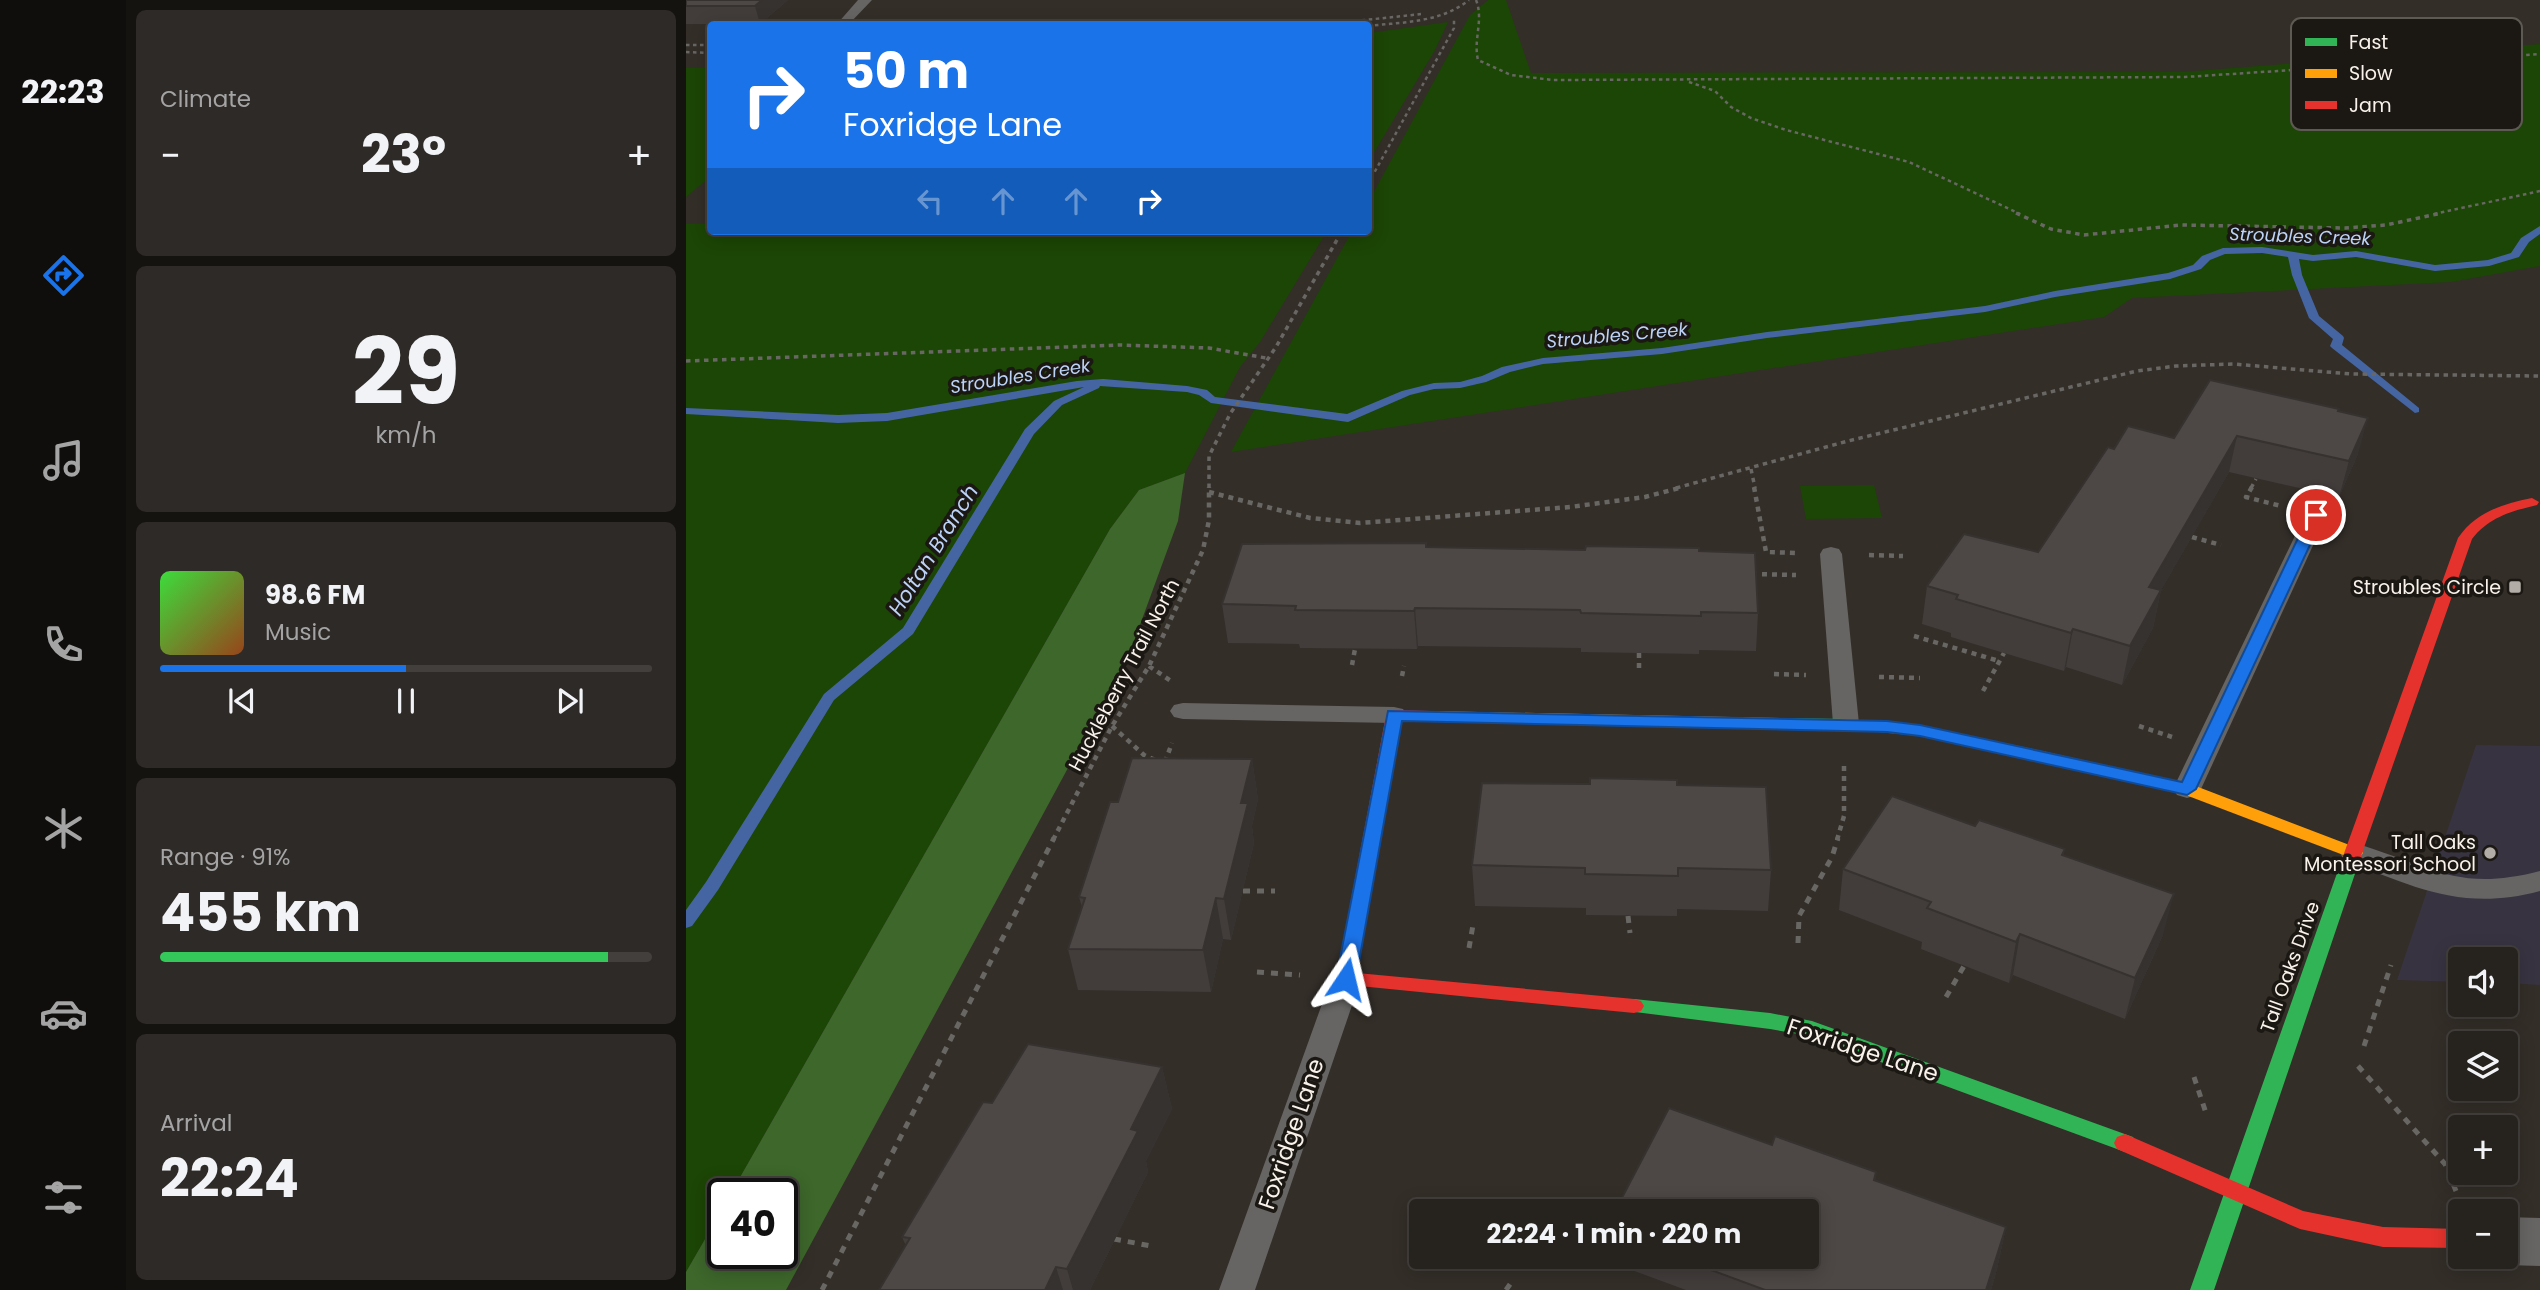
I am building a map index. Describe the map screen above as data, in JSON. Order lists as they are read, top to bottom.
{
  "streets": {
    "street": ["Tall Oaks Drive", "Foxridge Lane"],
    "path": ["Huckleberry Trail North"]
  },
  "crossings": [
    ["Tall Oaks Drive", "Foxridge Lane"]
  ],
  "water": ["Stroubles Creek", "Holtan Branch"],
  "places": {
    "transit": ["Stroubles Circle"],
    "other": ["Tall Oaks Montessori School"]
  },
  "legend": ["Fast", "Slow", "Jam"],
  "page": {
    "tabs": "22:23",
    "tile": [
      "Climate",
      ["29", "km/h"],
      ["Range · 91%", "455 km"],
      ["Arrival", "22:24"]
    ],
    "turn": ["50 m", "Foxridge Lane"],
    "heat": ["−", "23°", "+"],
    "song": ["98.6 FM", "Music"],
    "map_buttons": ["+", "−"],
    "limit": "40",
    "trip": "22:24 · 1 min · 220 m"
  }
}
